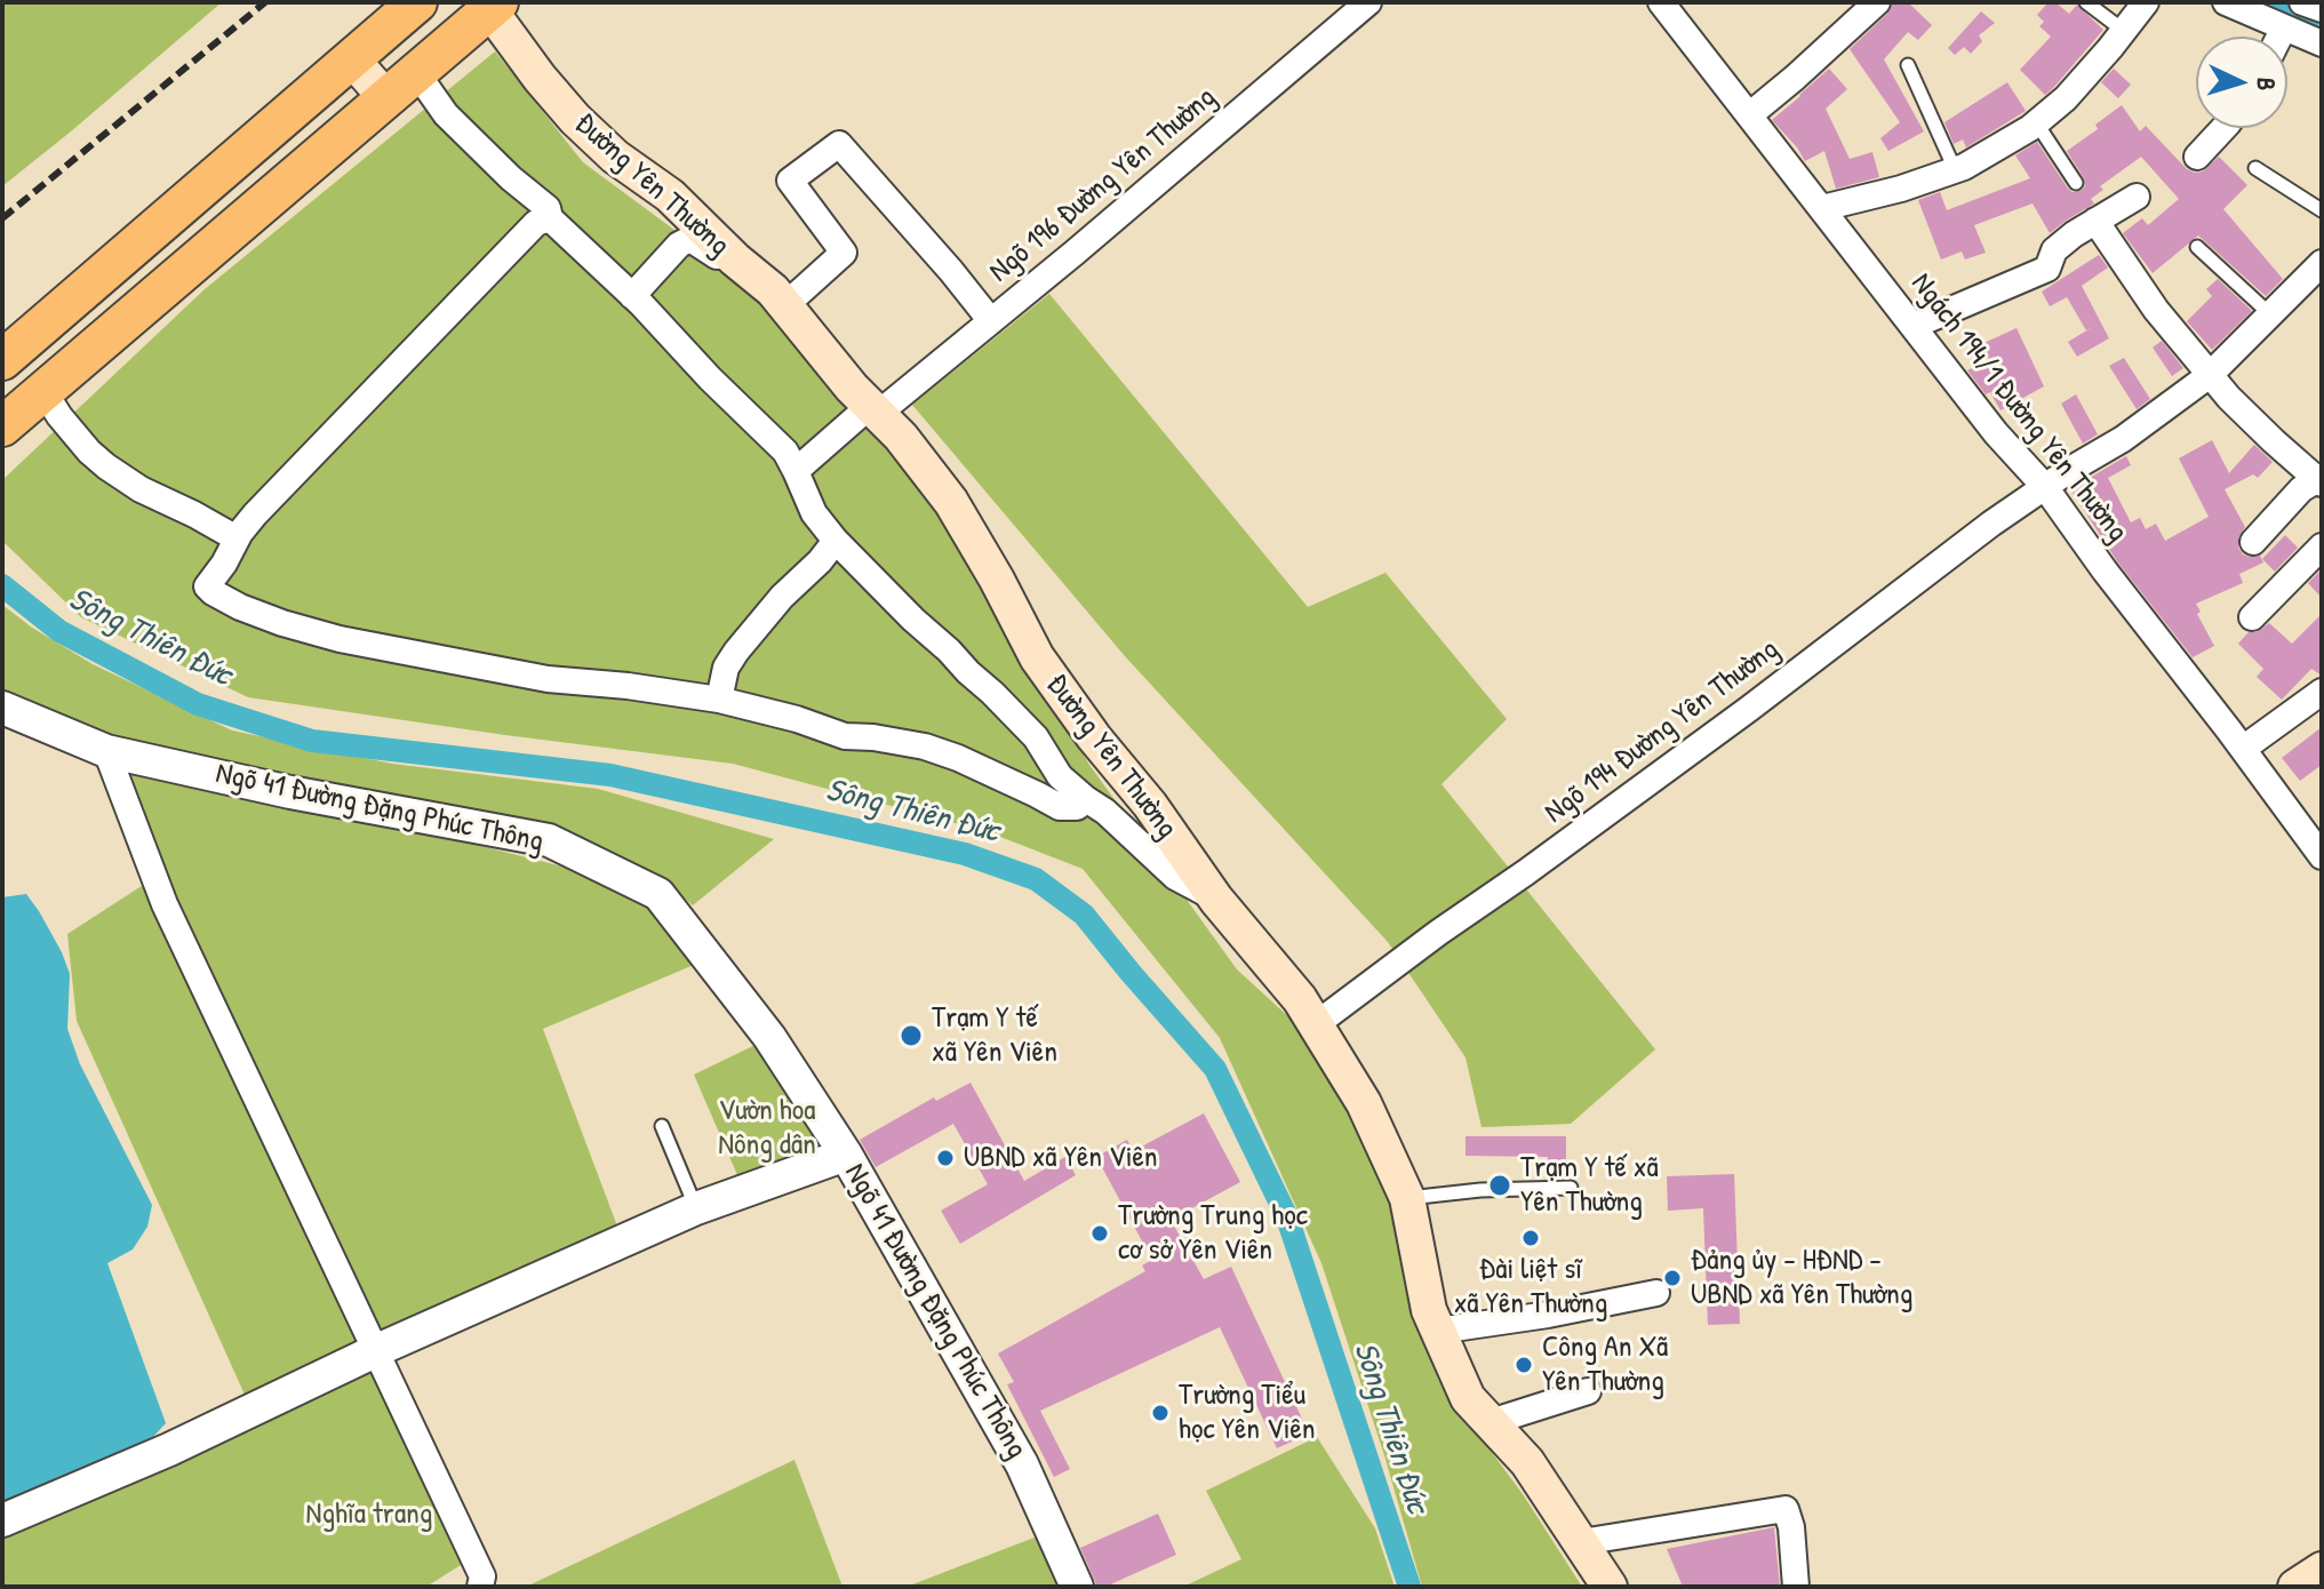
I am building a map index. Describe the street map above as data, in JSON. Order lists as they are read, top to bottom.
{
  "streets": {
    "main road": ["Đường Yên Thường"],
    "street": [
      "Ngõ 196 Đường Yên Thường",
      "Ngách 194/1 Đường Yên Thường",
      "Ngõ 194 Đường Yên Thường",
      "Ngõ 41 Đường Đặng Phúc Thông"
    ]
  },
  "crossings": [
    ["Đường Yên Thường", "Ngõ 196 Đường Yên Thường"],
    ["Đường Yên Thường", "Ngõ 194 Đường Yên Thường"],
    ["Ngách 194/1 Đường Yên Thường", "Ngõ 194 Đường Yên Thường"]
  ],
  "water": ["Sông Thiên Đức"],
  "parks": ["Vườn hoa Nông dân", "Nghĩa trang"],
  "places": [
    "Trạm Y tế xã Yên Viên",
    "UBND xã Yên Viên",
    "Trạm Y tế xã Yên Thường",
    "Trường Trung học cơ sở Yên Viên",
    "Đài liệt sĩ xã Yên Thường",
    "Đảng ủy - HĐND - UBND xã Yên Thường",
    "Công An Xã Yên Thường",
    "Trường Tiểu học Yên Viên"
  ],
  "north": "right"
}
